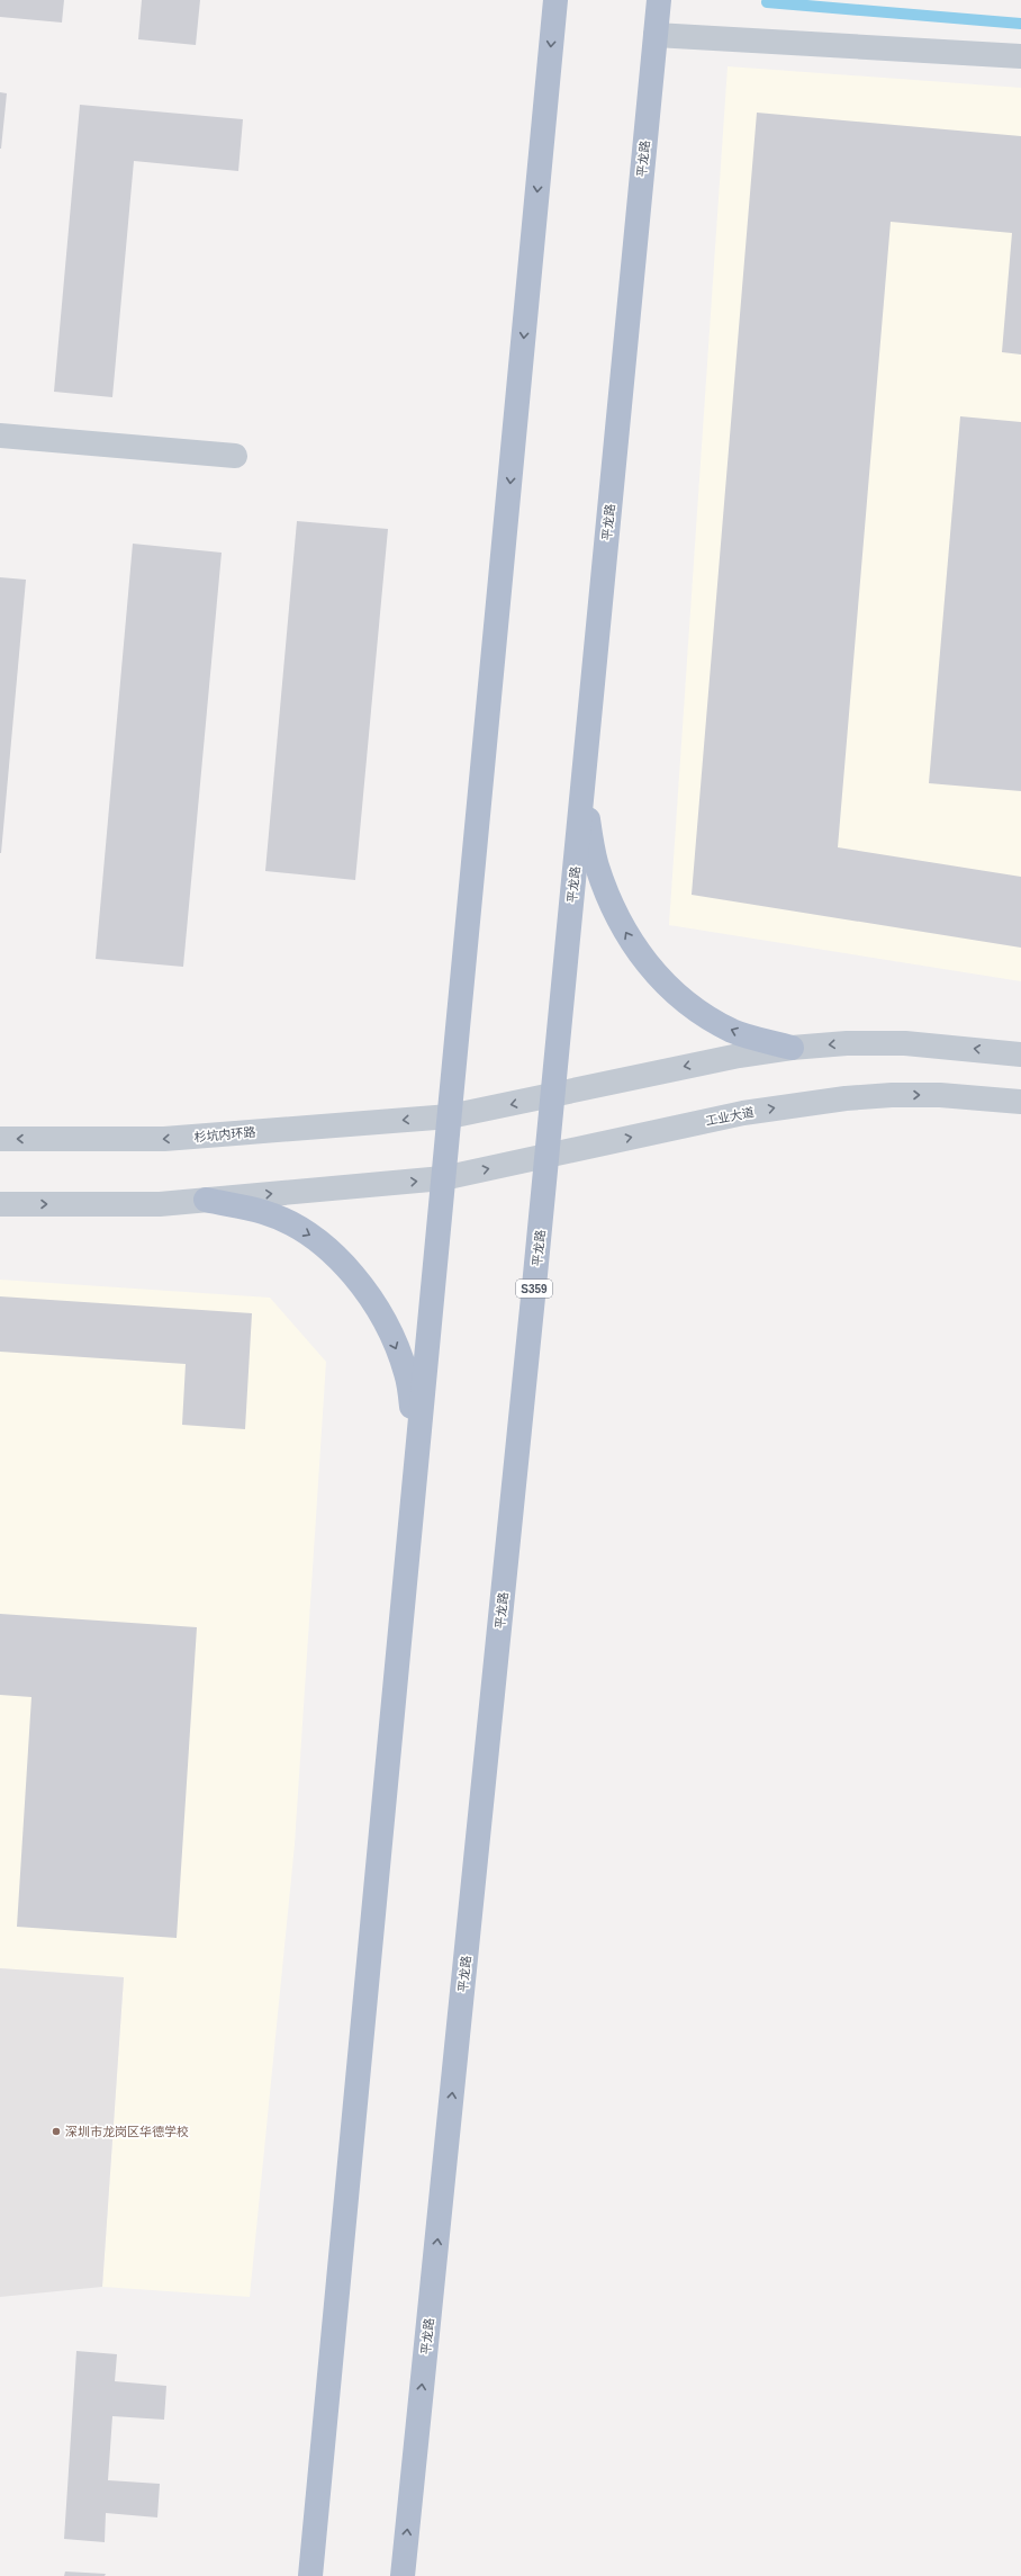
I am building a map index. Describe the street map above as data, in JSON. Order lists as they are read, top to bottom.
{
  "streets": {
    "main road": ["平龙路", "S359"],
    "street": ["工业大道", "杉坑内环路"]
  },
  "crossings": [
    ["平龙路", "工业大道"]
  ],
  "places": ["深圳市龙岗区华德学校"]
}
